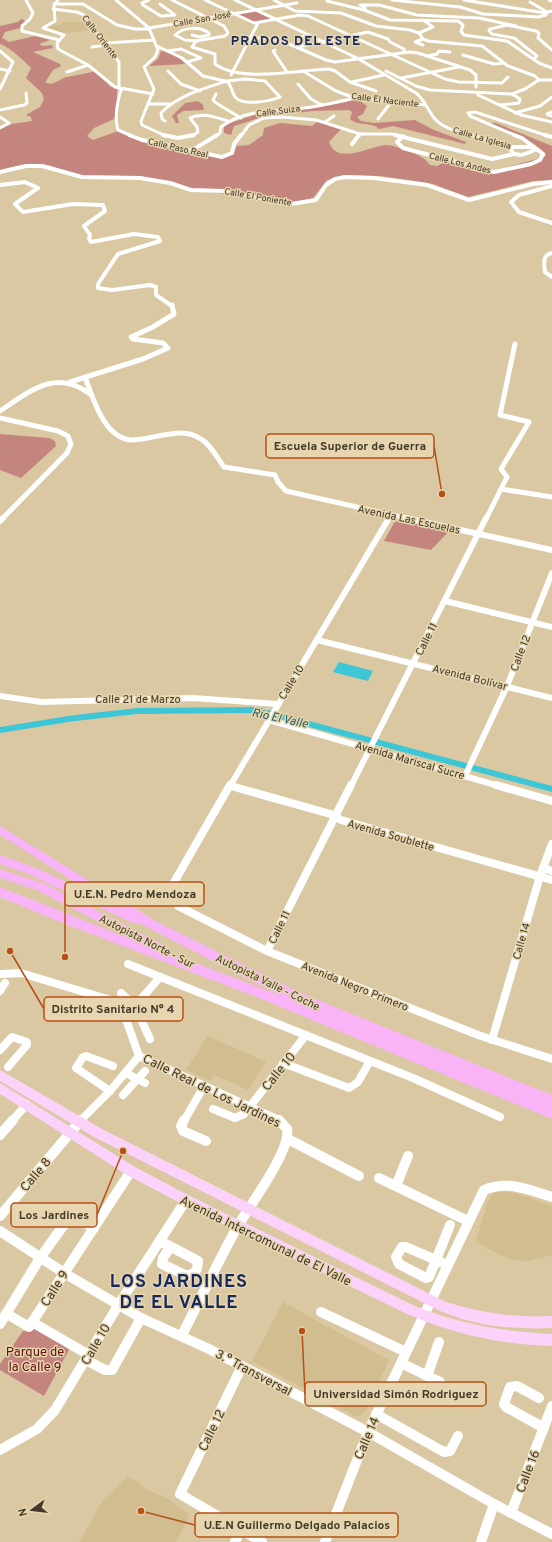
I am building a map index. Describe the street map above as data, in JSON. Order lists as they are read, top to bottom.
{
  "streets": {
    "highway": ["Autopista Norte - Sur", "Autopista Valle - Coche"],
    "main road": ["Avenida Intercomunal de El Valle"],
    "street": [
      "Calle San José",
      "Calle Oriente",
      "Calle El Naciente",
      "Calle Suiza",
      "Calle La Iglesia",
      "Calle Paso Real",
      "Calle Los Andes",
      "Calle El Poniente",
      "Avenida Las Escuelas",
      "Calle 11",
      "Calle 12",
      "Avenida Bolívar",
      "Calle 10",
      "Calle 21 de Marzo",
      "Avenida Mariscal Sucre",
      "Avenida Soublette",
      "Calle 14",
      "Avenida Negro Primero",
      "Calle Real de Los Jardines",
      "Calle 8",
      "Calle 9",
      "3.° Transversal",
      "Calle 16"
    ]
  },
  "crossings": [
    ["Calle Oriente", "Calle Paso Real"],
    ["Calle El Naciente", "Calle Suiza"],
    ["Calle El Naciente", "Calle La Iglesia"],
    ["Calle La Iglesia", "Calle Paso Real"],
    ["Calle La Iglesia", "Calle Los Andes"],
    ["Calle Paso Real", "Calle Los Andes"],
    ["Avenida Las Escuelas", "Calle 11"],
    ["Avenida Las Escuelas", "Calle 10"],
    ["Calle 11", "Avenida Bolívar"],
    ["Calle 11", "Avenida Mariscal Sucre"],
    ["Calle 11", "Avenida Soublette"],
    ["Calle 11", "Avenida Negro Primero"],
    ["Calle 12", "Avenida Bolívar"],
    ["Calle 12", "Avenida Mariscal Sucre"],
    ["Calle 12", "3.° Transversal"],
    ["Avenida Bolívar", "Calle 10"],
    ["Calle 10", "Calle 21 de Marzo"],
    ["Calle 10", "Avenida Mariscal Sucre"],
    ["Calle 10", "Avenida Soublette"],
    ["Calle 10", "Avenida Negro Primero"],
    ["Calle 10", "Calle Real de Los Jardines"],
    ["Calle 10", "Avenida Intercomunal de El Valle"],
    ["Calle 10", "3.° Transversal"],
    ["Avenida Soublette", "Calle 14"],
    ["Autopista Norte - Sur", "Autopista Valle - Coche"],
    ["Calle 14", "Avenida Negro Primero"],
    ["Calle 14", "Avenida Intercomunal de El Valle"],
    ["Calle 14", "3.° Transversal"],
    ["Calle 8", "Avenida Intercomunal de El Valle"],
    ["Avenida Intercomunal de El Valle", "Calle 9"],
    ["Calle 9", "3.° Transversal"],
    ["3.° Transversal", "Calle 16"]
  ],
  "districts": ["PRADOS DEL ESTE", "LOS JARDINES DE EL VALLE"],
  "water": ["Río El Valle"],
  "parks": ["Parque de la Calle 9"],
  "places": [
    "Escuela Superior de Guerra",
    "Distrito Sanitario N° 4",
    "U.E.N. Pedro Mendoza",
    "Los Jardines",
    "Universidad Simón Rodriguez",
    "U.E.N Guillermo Delgado Palacios"
  ],
  "north": "left"
}
